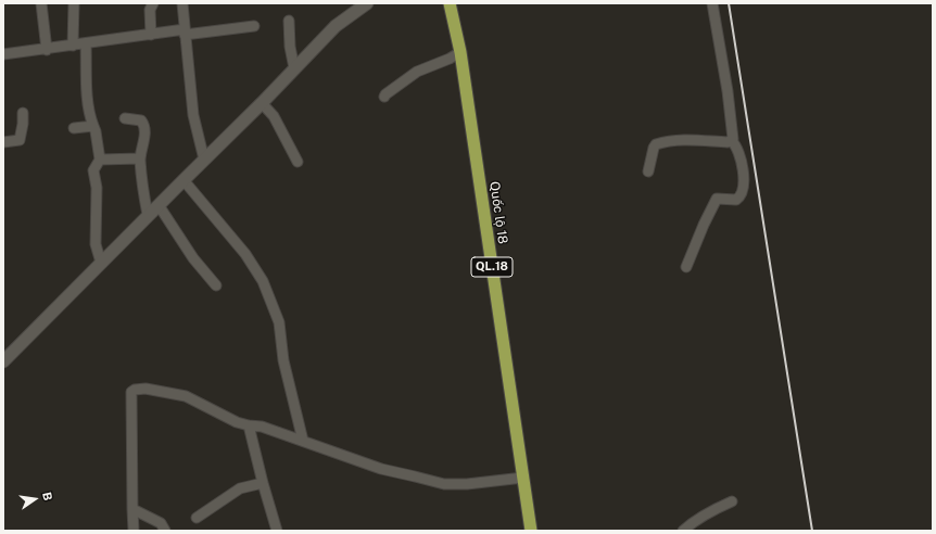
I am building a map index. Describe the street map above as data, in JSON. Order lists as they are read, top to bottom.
{
  "streets": {
    "highway": ["Quốc lộ 18", "QL.18"]
  },
  "north": "right"
}
